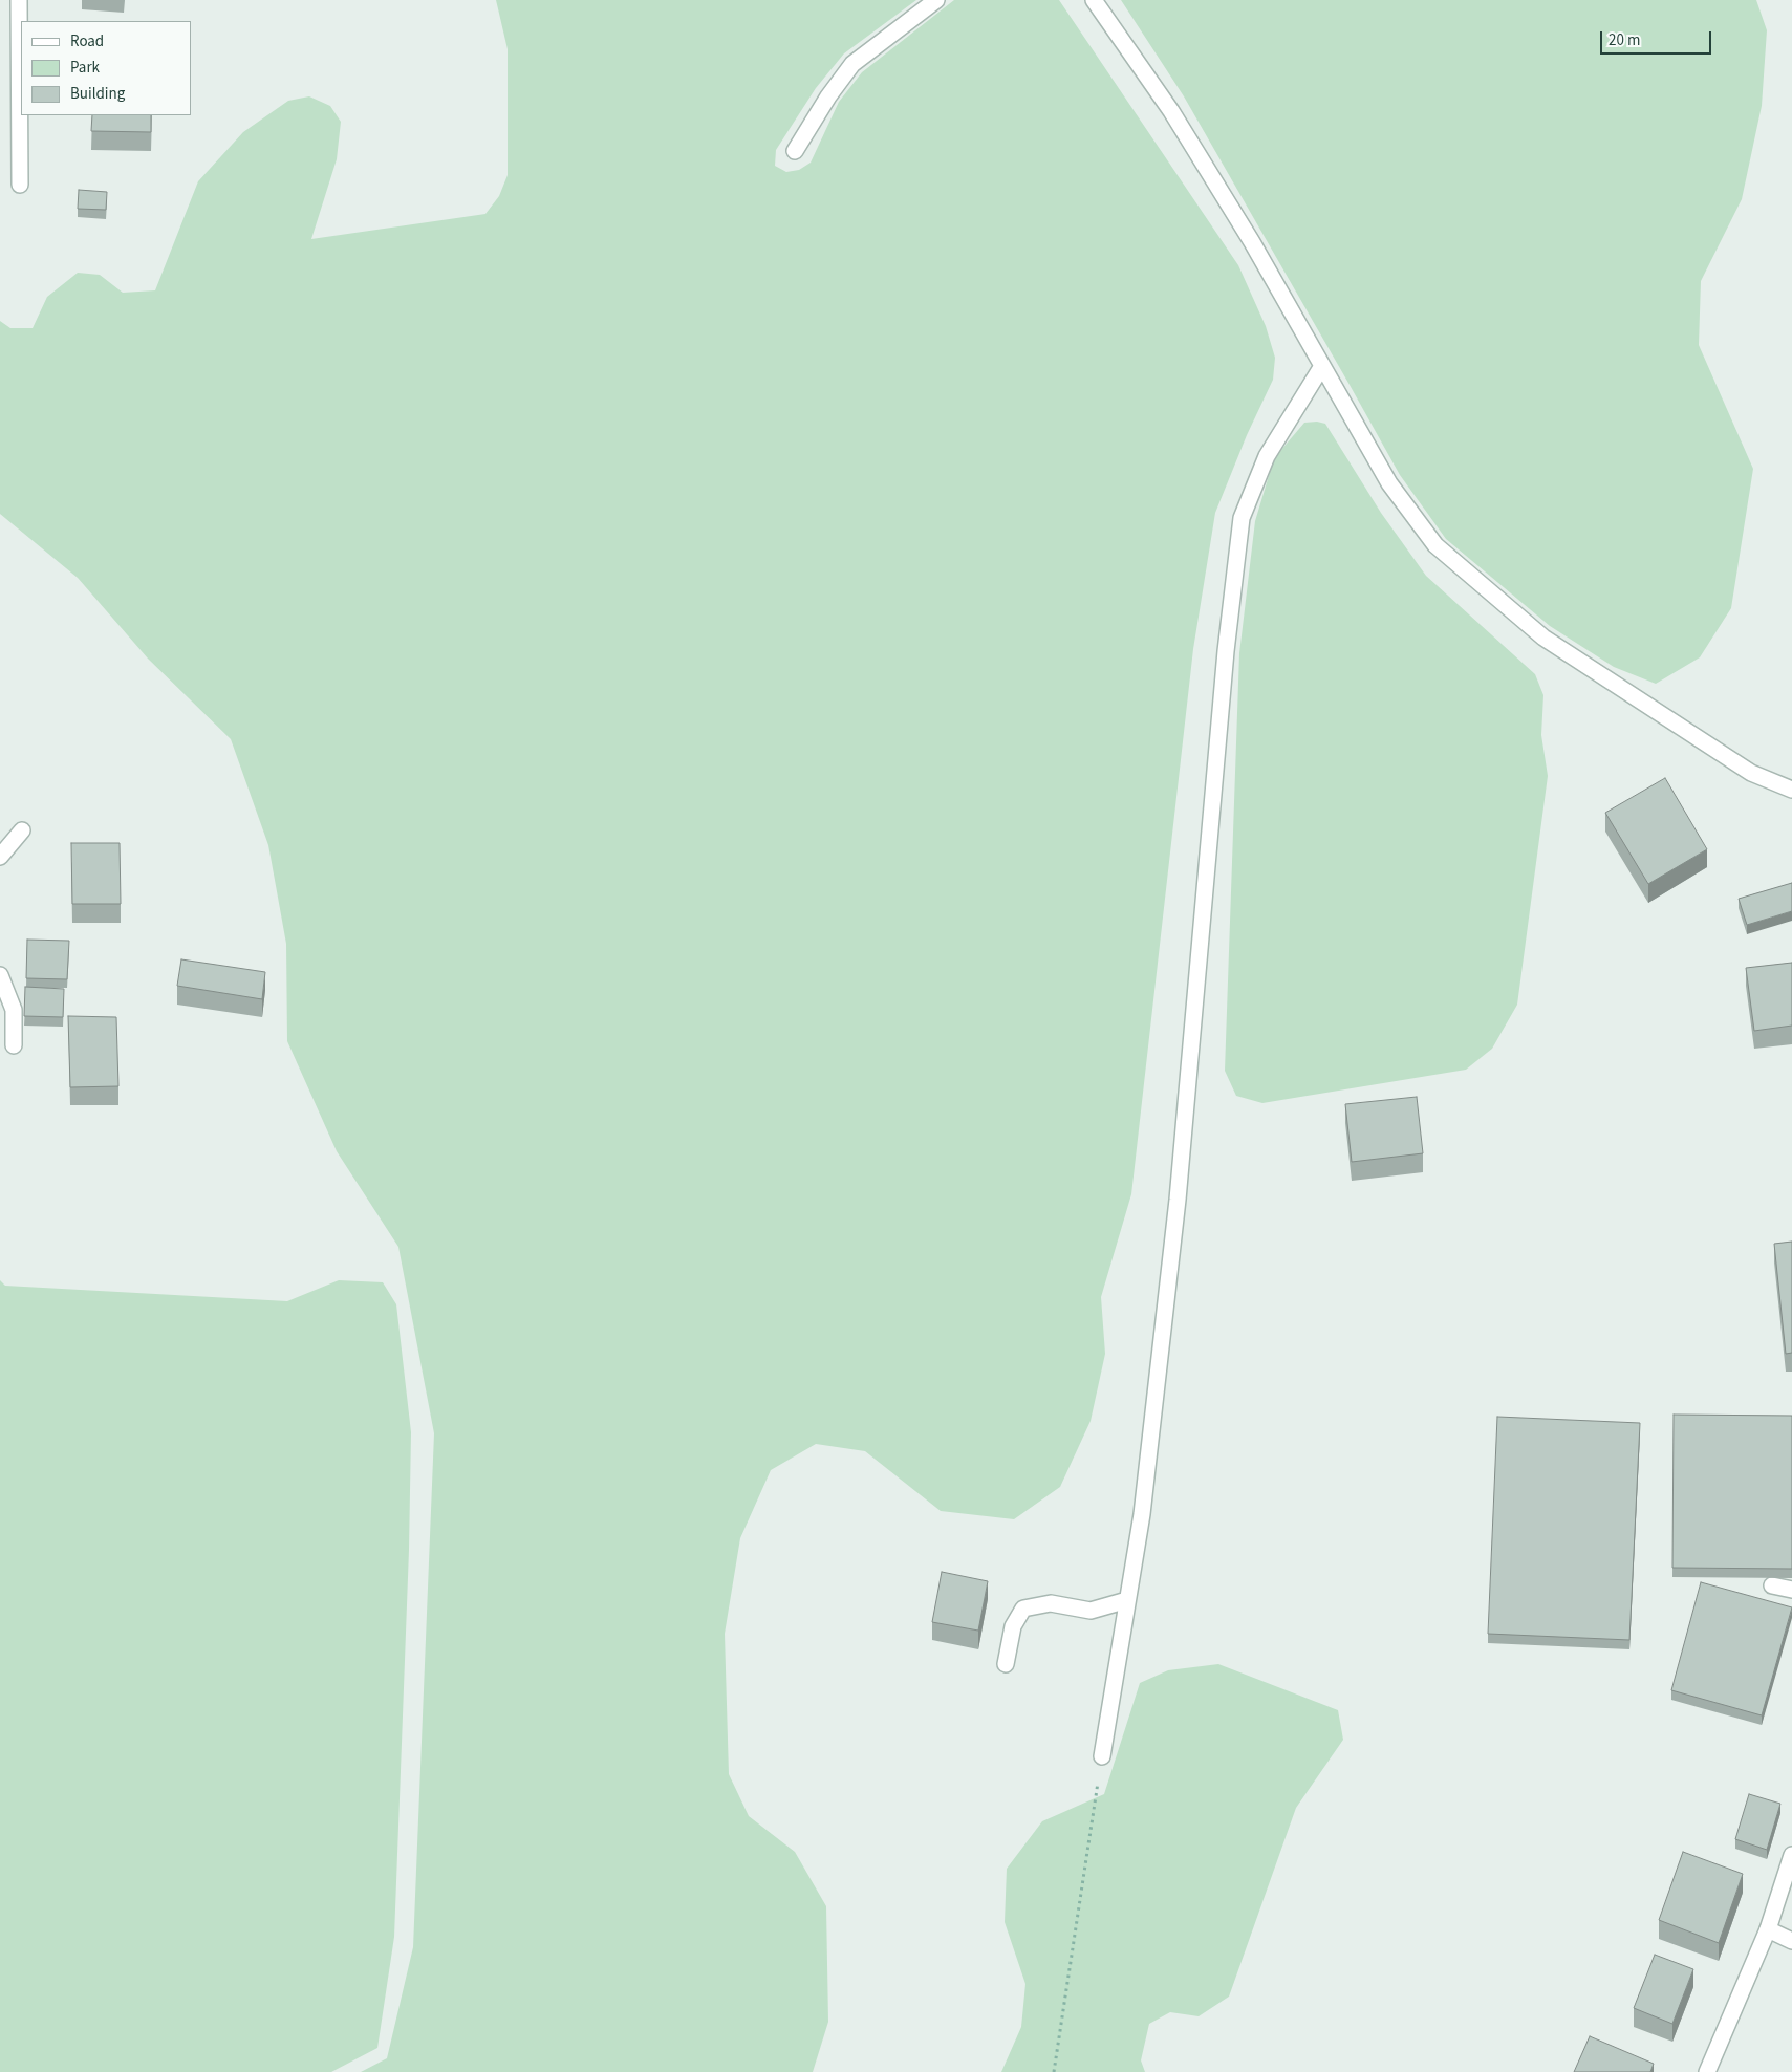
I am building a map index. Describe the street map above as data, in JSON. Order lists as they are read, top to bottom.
{
  "legend": ["Road", "Park", "Building"],
  "scale_bar": "20 m"
}
